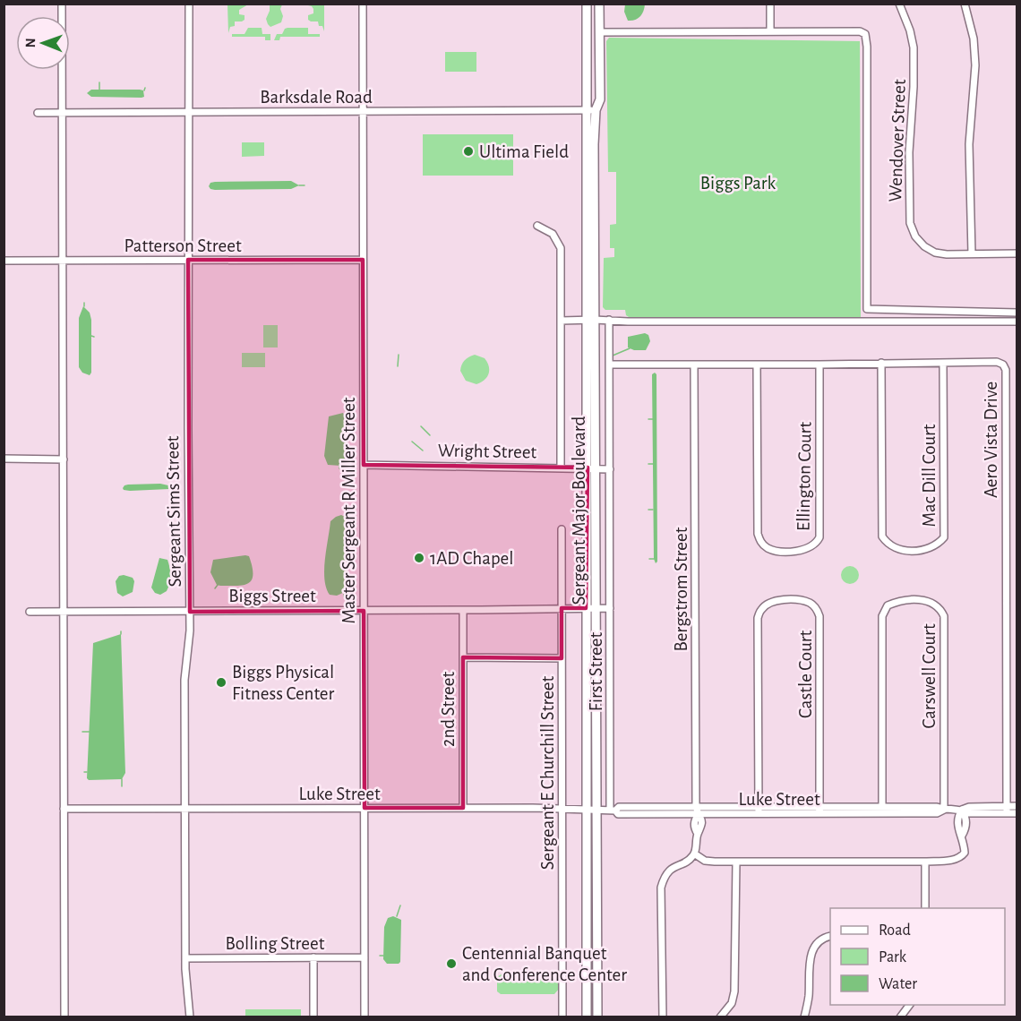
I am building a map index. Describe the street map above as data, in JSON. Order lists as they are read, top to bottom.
{
  "streets": {
    "street": [
      "Barksdale Road",
      "Wendover Street",
      "Patterson Street",
      "Aero Vista Drive",
      "Wright Street",
      "Mac Dill Court",
      "Ellington Court",
      "Master Sergeant R Miller Street",
      "Sergeant Major Boulevard",
      "Sergeant Sims Street",
      "Bergstrom Street",
      "Biggs Street",
      "First Street",
      "Castle Court",
      "Carswell Court",
      "2nd Street",
      "Sergeant E Churchill Street",
      "Luke Street",
      "Bolling Street"
    ]
  },
  "crossings": [
    ["Barksdale Road", "Master Sergeant R Miller Street"],
    ["Barksdale Road", "Sergeant Major Boulevard"],
    ["Barksdale Road", "Sergeant Sims Street"],
    ["Patterson Street", "Master Sergeant R Miller Street"],
    ["Patterson Street", "Sergeant Sims Street"],
    ["Aero Vista Drive", "Mac Dill Court"],
    ["Aero Vista Drive", "Ellington Court"],
    ["Aero Vista Drive", "Bergstrom Street"],
    ["Aero Vista Drive", "First Street"],
    ["Aero Vista Drive", "Luke Street"],
    ["Wright Street", "Master Sergeant R Miller Street"],
    ["Wright Street", "Sergeant Major Boulevard"],
    ["Wright Street", "First Street"],
    ["Master Sergeant R Miller Street", "Biggs Street"],
    ["Master Sergeant R Miller Street", "Luke Street"],
    ["Master Sergeant R Miller Street", "Bolling Street"],
    ["Sergeant Major Boulevard", "Biggs Street"],
    ["Sergeant Major Boulevard", "Luke Street"],
    ["Sergeant Sims Street", "Biggs Street"],
    ["Sergeant Sims Street", "Luke Street"],
    ["Sergeant Sims Street", "Bolling Street"],
    ["Bergstrom Street", "Luke Street"],
    ["Biggs Street", "First Street"],
    ["Biggs Street", "2nd Street"],
    ["Biggs Street", "Sergeant E Churchill Street"],
    ["First Street", "Luke Street"],
    ["Castle Court", "Luke Street"],
    ["Carswell Court", "Luke Street"],
    ["2nd Street", "Luke Street"],
    ["Sergeant E Churchill Street", "Luke Street"]
  ],
  "parks": ["Biggs Park"],
  "places": [
    "Ultima Field",
    "1AD Chapel",
    "Biggs Physical Fitness Center",
    "Centennial Banquet and Conference Center"
  ],
  "legend": ["Road", "Park", "Water"],
  "north": "left"
}
